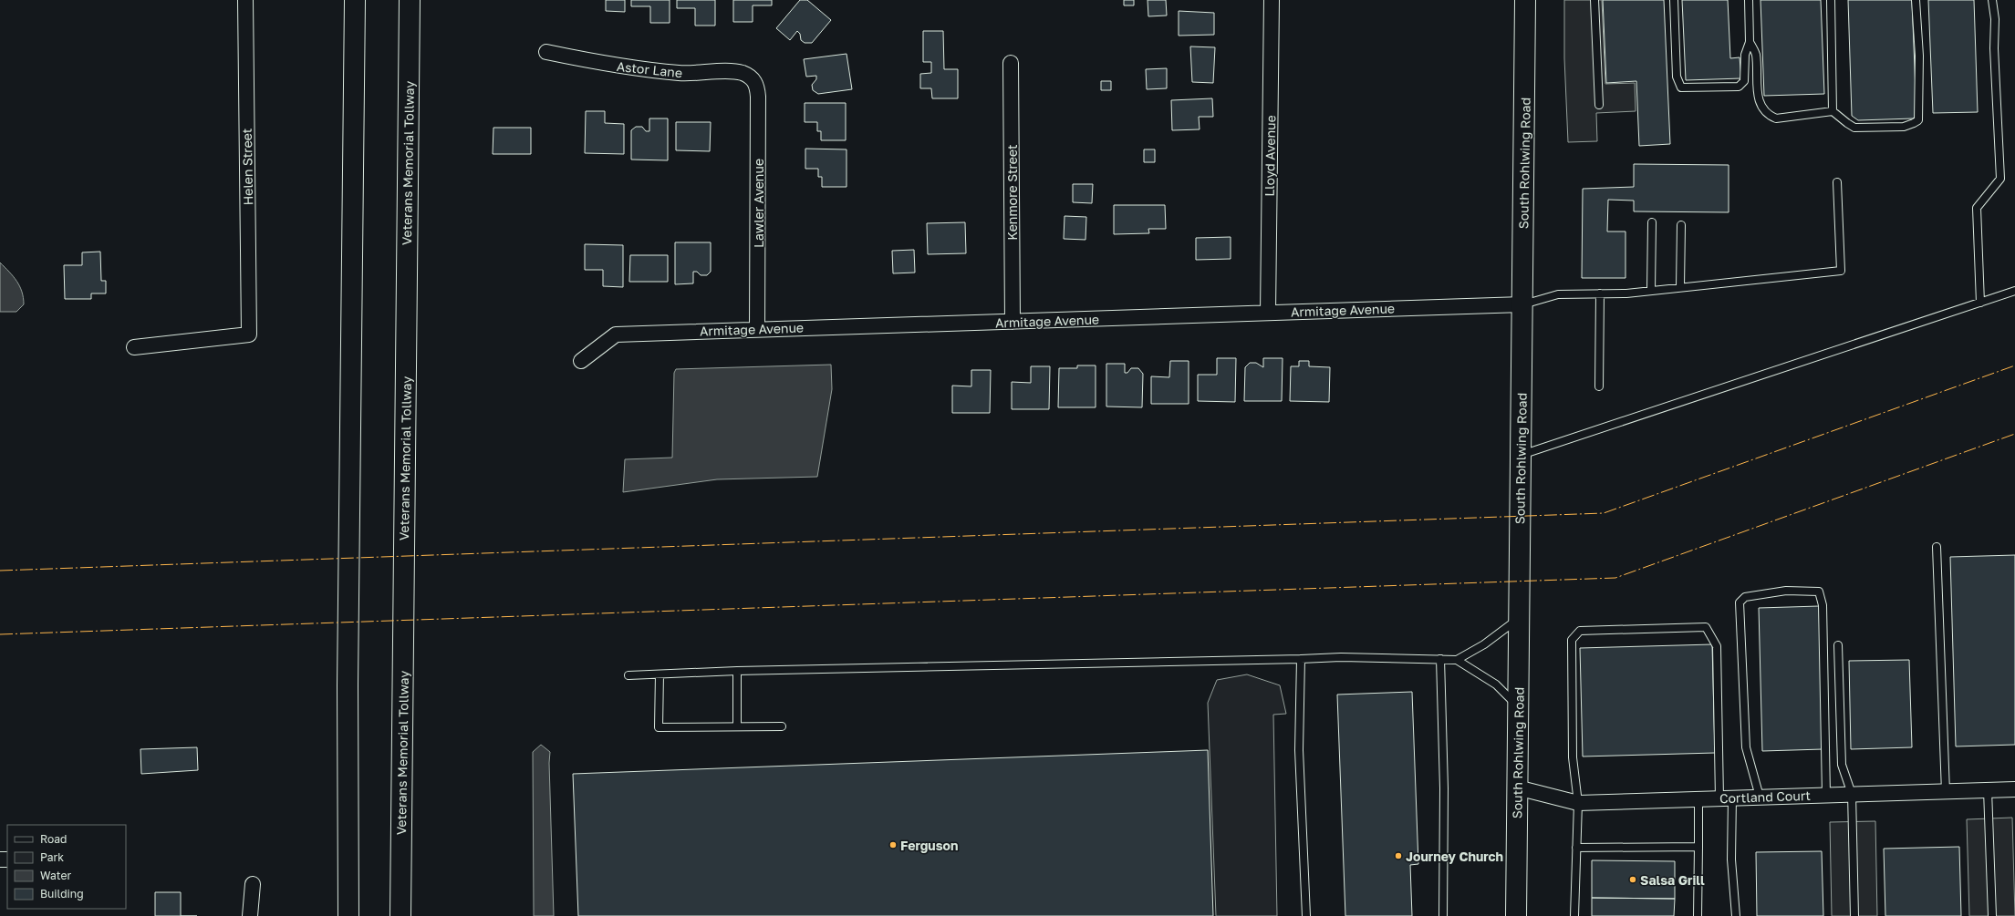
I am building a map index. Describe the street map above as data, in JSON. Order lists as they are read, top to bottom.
{
  "streets": {
    "main road": ["Veterans Memorial Tollway", "South Rohlwing Road"],
    "street": [
      "Astor Lane",
      "Lloyd Avenue",
      "Helen Street",
      "Kenmore Street",
      "Lawler Avenue",
      "Armitage Avenue",
      "Cortland Court"
    ]
  },
  "crossings": [
    ["Astor Lane", "Lawler Avenue"],
    ["Lloyd Avenue", "Armitage Avenue"],
    ["South Rohlwing Road", "Armitage Avenue"],
    ["South Rohlwing Road", "Cortland Court"],
    ["Kenmore Street", "Armitage Avenue"],
    ["Lawler Avenue", "Armitage Avenue"]
  ],
  "places": ["Ferguson", "Journey Church", "Salsa Grill"],
  "legend": [
    "Road",
    "Park",
    "Water",
    "Building"
  ]
}
